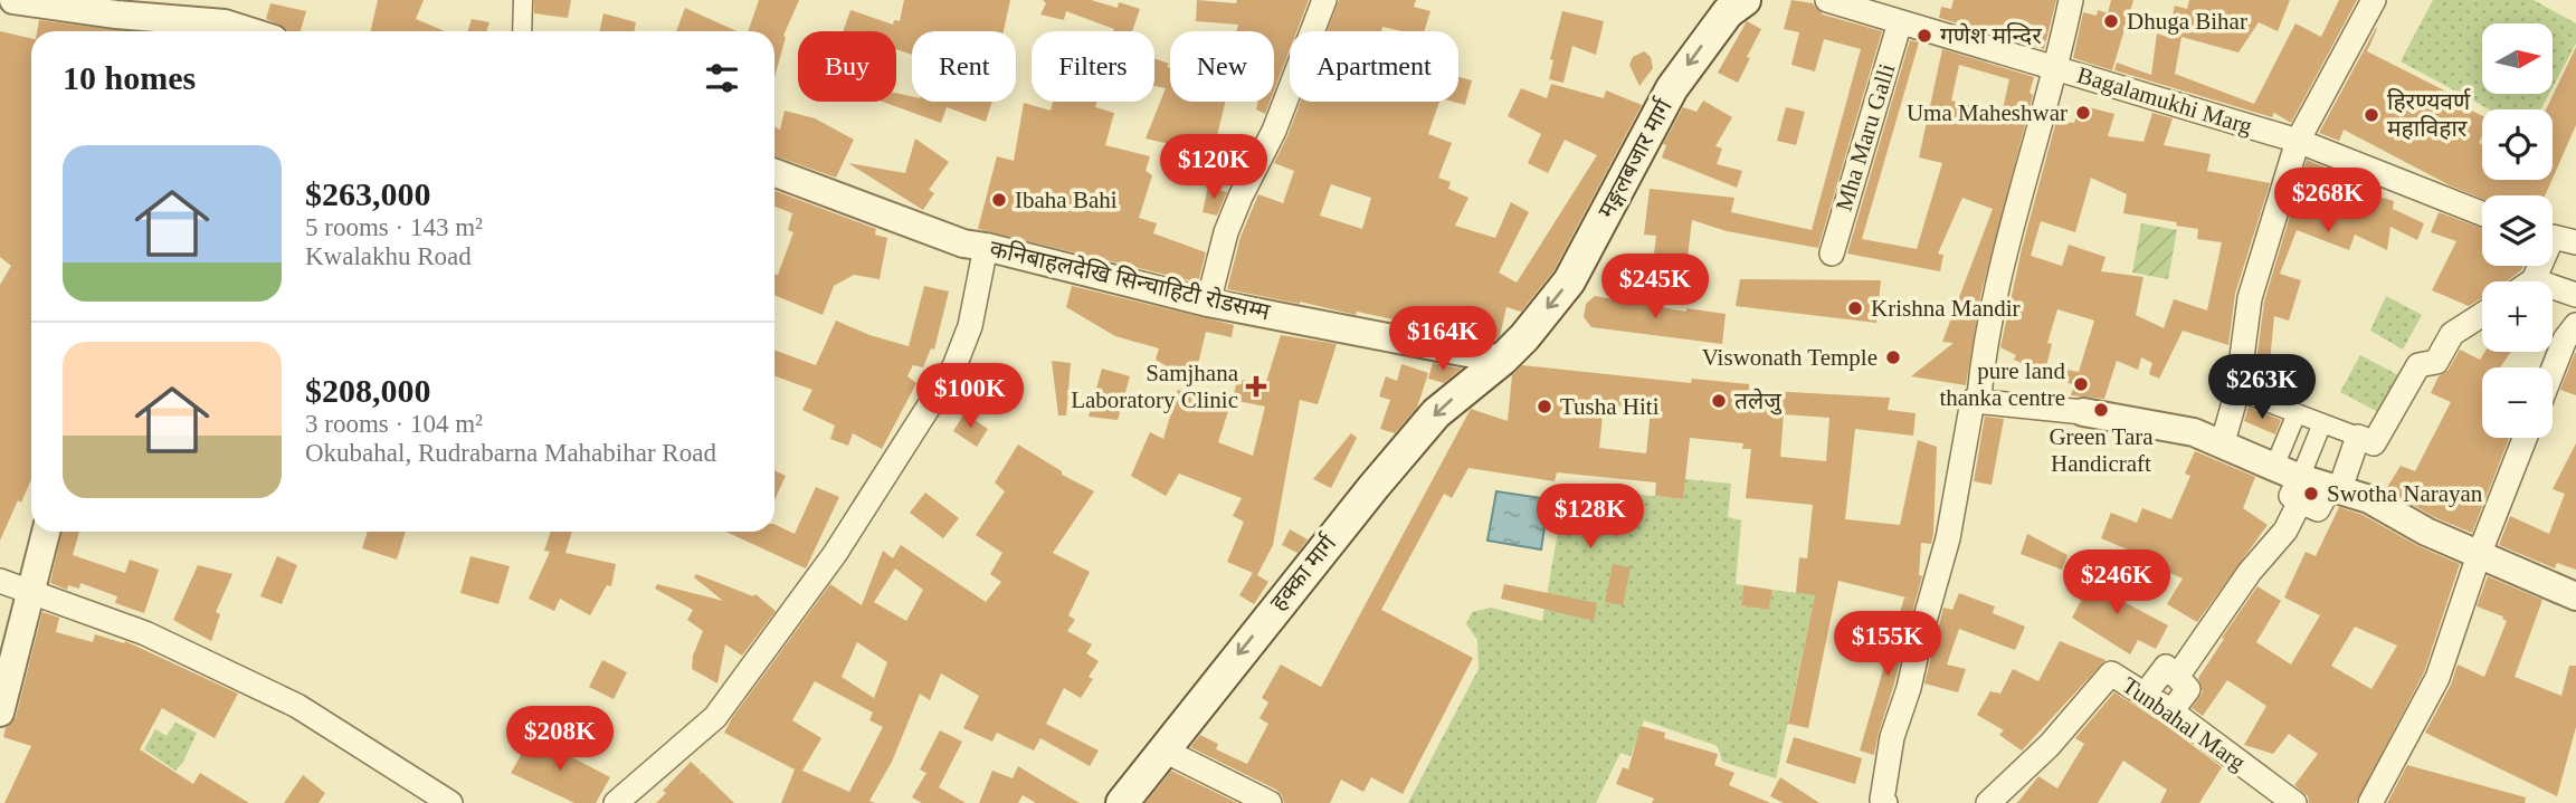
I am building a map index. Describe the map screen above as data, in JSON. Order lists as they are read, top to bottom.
{
  "streets": {
    "main road": ["मङ्गलबजार मार्ग", "हक्का मार्ग"],
    "street": [
      "Bagalamukhi Marg",
      "Mha Maru Galli",
      "कनिबाहलदेखि सिन्चाहिटी रोडसम्म",
      "Tunbahal Marg"
    ]
  },
  "crossings": [
    ["Bagalamukhi Marg", "Mha Maru Galli"],
    ["मङ्गलबजार मार्ग", "कनिबाहलदेखि सिन्चाहिटी रोडसम्म"],
    ["मङ्गलबजार मार्ग", "हक्का मार्ग"],
    ["कनिबाहलदेखि सिन्चाहिटी रोडसम्म", "हक्का मार्ग"]
  ],
  "one_way": ["मङ्गलबजार मार्ग", "हक्का मार्ग"],
  "places": {
    "other": [
      "Dhuga Bihar",
      "गणेश मन्दिर",
      "Uma Maheshwar",
      "हिरण्यवर्ण महाविहार",
      "Ibaha Bahi",
      "Krishna Mandir",
      "Viswonath Temple",
      "pure land thanka centre",
      "तलेजु",
      "Tusha Hiti",
      "Green Tara Handicraft",
      "Swotha Narayan"
    ],
    "health": ["Samjhana Laboratory Clinic"]
  },
  "north": "right",
  "page": {
    "map_buttons": ["+", "−"],
    "chip": [
      "Buy",
      "Rent",
      "Filters",
      "New",
      "Apartment"
    ],
    "heading": "10 homes",
    "list": [
      {
        "name": "$263,000",
        "note": "5 rooms · 143 m² · Kwalakhu Road"
      },
      {
        "name": "$208,000",
        "note": "3 rooms · 104 m² · Okubahal, Rudrabarna Mahabihar Road"
      }
    ],
    "price": [
      "$120K",
      "$268K",
      "$245K",
      "$164K",
      "$263K",
      "$100K",
      "$128K",
      "$246K",
      "$155K",
      "$208K"
    ]
  }
}
